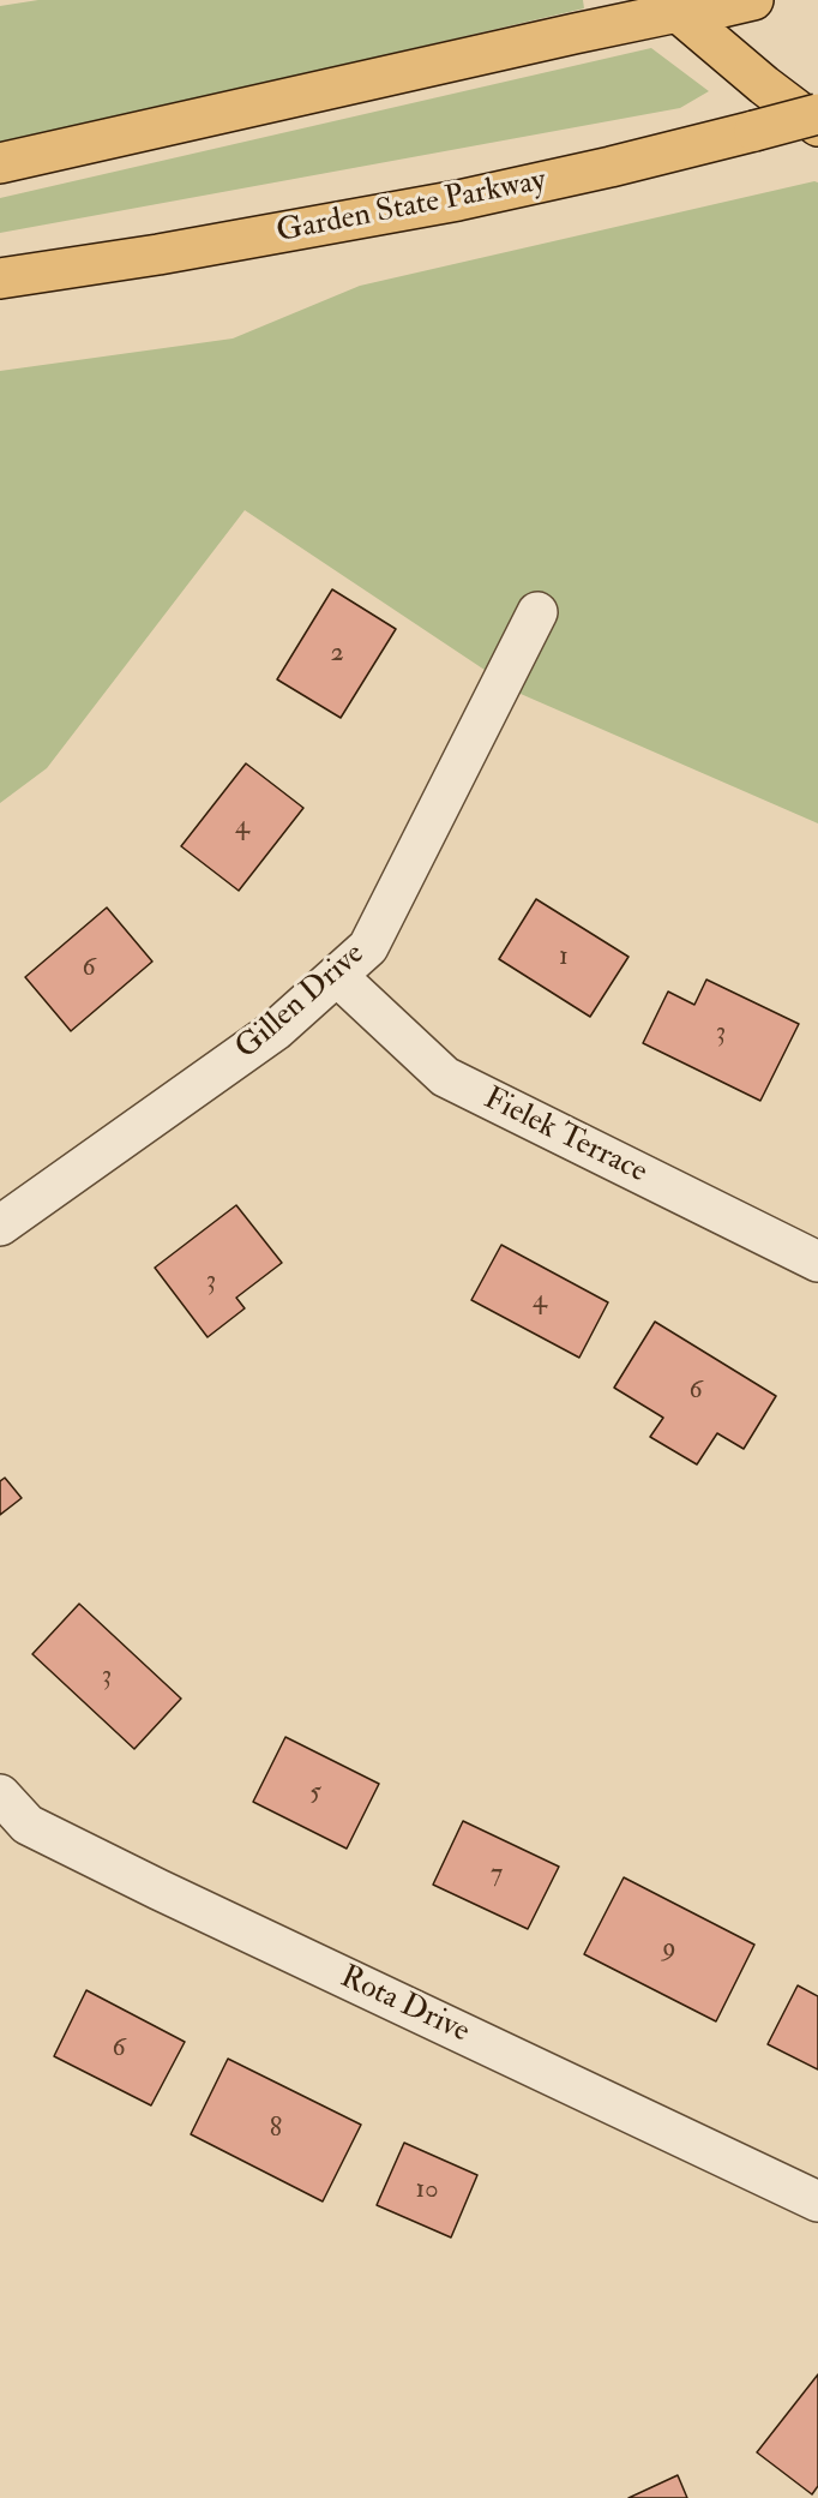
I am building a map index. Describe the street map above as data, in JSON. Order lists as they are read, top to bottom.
{
  "streets": {
    "highway": ["Garden State Parkway"],
    "street": ["Gillen Drive", "Fielek Terrace", "Rota Drive"]
  },
  "crossings": [
    ["Gillen Drive", "Fielek Terrace"]
  ],
  "house_numbers": [
    "2",
    "4",
    "1",
    "6",
    "3",
    "3",
    "4",
    "6",
    "3",
    "5",
    "7",
    "9",
    "6",
    "8",
    "10"
  ]
}
